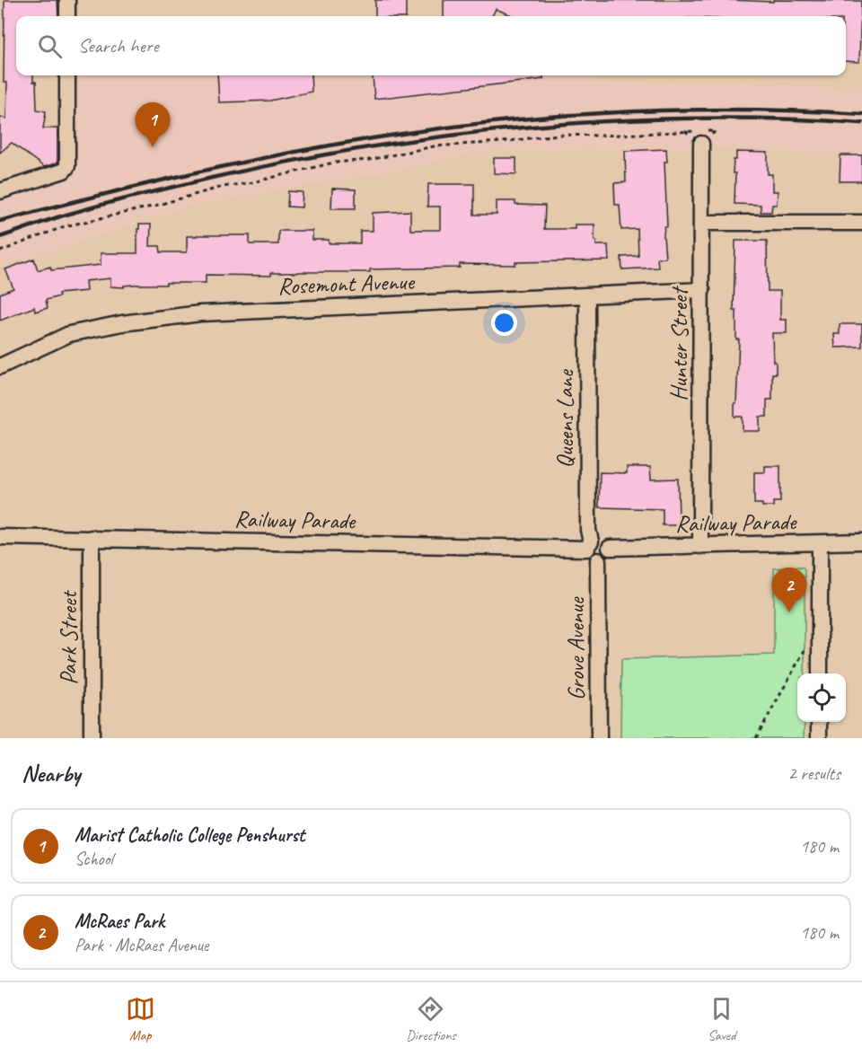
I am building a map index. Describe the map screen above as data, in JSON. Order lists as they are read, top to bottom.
{
  "streets": {
    "street": [
      "Rosemont Avenue",
      "Hunter Street",
      "Queens Lane",
      "Railway Parade",
      "Park Street",
      "Grove Avenue"
    ]
  },
  "crossings": [
    ["Rosemont Avenue", "Hunter Street"],
    ["Rosemont Avenue", "Queens Lane"],
    ["Hunter Street", "Railway Parade"],
    ["Queens Lane", "Railway Parade"],
    ["Queens Lane", "Grove Avenue"],
    ["Railway Parade", "Park Street"],
    ["Railway Parade", "Grove Avenue"]
  ],
  "page": {
    "search": "Search here",
    "pins": ["1", "2"],
    "heading": ["Nearby", "2 results"],
    "list": [
      {
        "mark": "1",
        "name": "Marist Catholic College Penshurst",
        "note": "School",
        "value": "180 m"
      },
      {
        "mark": "2",
        "name": "McRaes Park",
        "note": "Park · McRaes Avenue",
        "value": "180 m"
      }
    ],
    "nav": ["Map", "Directions", "Saved"]
  }
}
